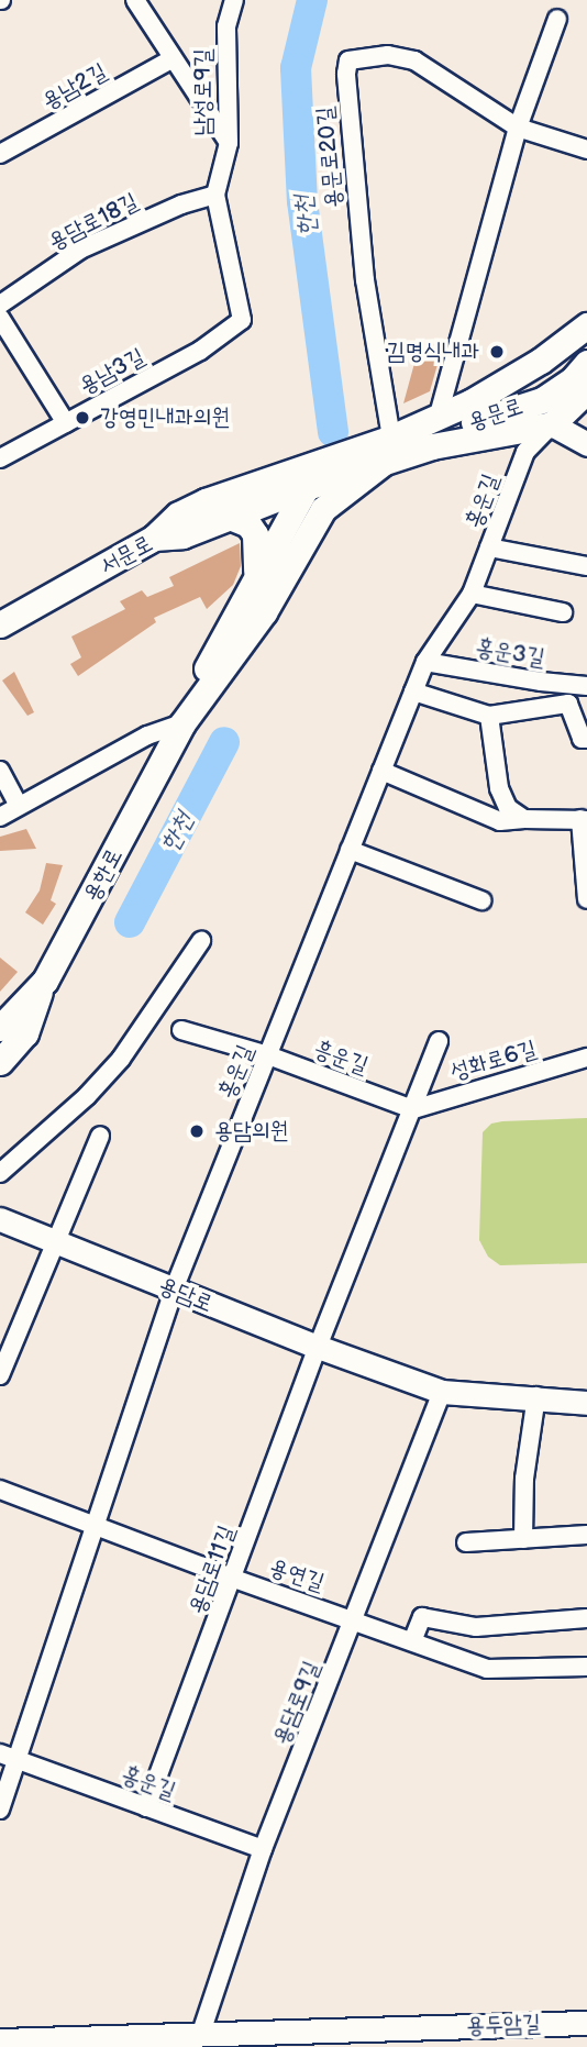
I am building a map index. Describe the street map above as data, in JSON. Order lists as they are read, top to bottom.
{
  "streets": {
    "main road": ["용문로", "서문로", "용한로"],
    "street": [
      "용남2길",
      "남성로9길",
      "용문로20길",
      "용담로18길",
      "용남3길",
      "홍운길",
      "홍운3길",
      "흥운길",
      "성화로6길",
      "용담로",
      "용담로11길",
      "용연길",
      "용담로9길",
      "용두암길"
    ]
  },
  "crossings": [
    ["남성로9길", "용담로18길"],
    ["남성로9길", "용남3길"],
    ["용문로20길", "용문로"],
    ["용문로20길", "용한로"],
    ["용문로", "홍운길"],
    ["용문로", "용한로"],
    ["홍운길", "홍운3길"],
    ["홍운길", "흥운길"],
    ["홍운길", "용담로"],
    ["홍운길", "용담로11길"],
    ["홍운길", "용연길"],
    ["홍운길", "용담로9길"],
    ["서문로", "용한로"],
    ["흥운길", "성화로6길"],
    ["용담로", "용담로11길"],
    ["용담로", "용담로9길"],
    ["용담로11길", "용연길"],
    ["용연길", "용담로9길"],
    ["용담로9길", "용두암길"]
  ],
  "water": ["한천"],
  "places": ["김명식내과", "강영민내과의원", "용담의원"]
}
